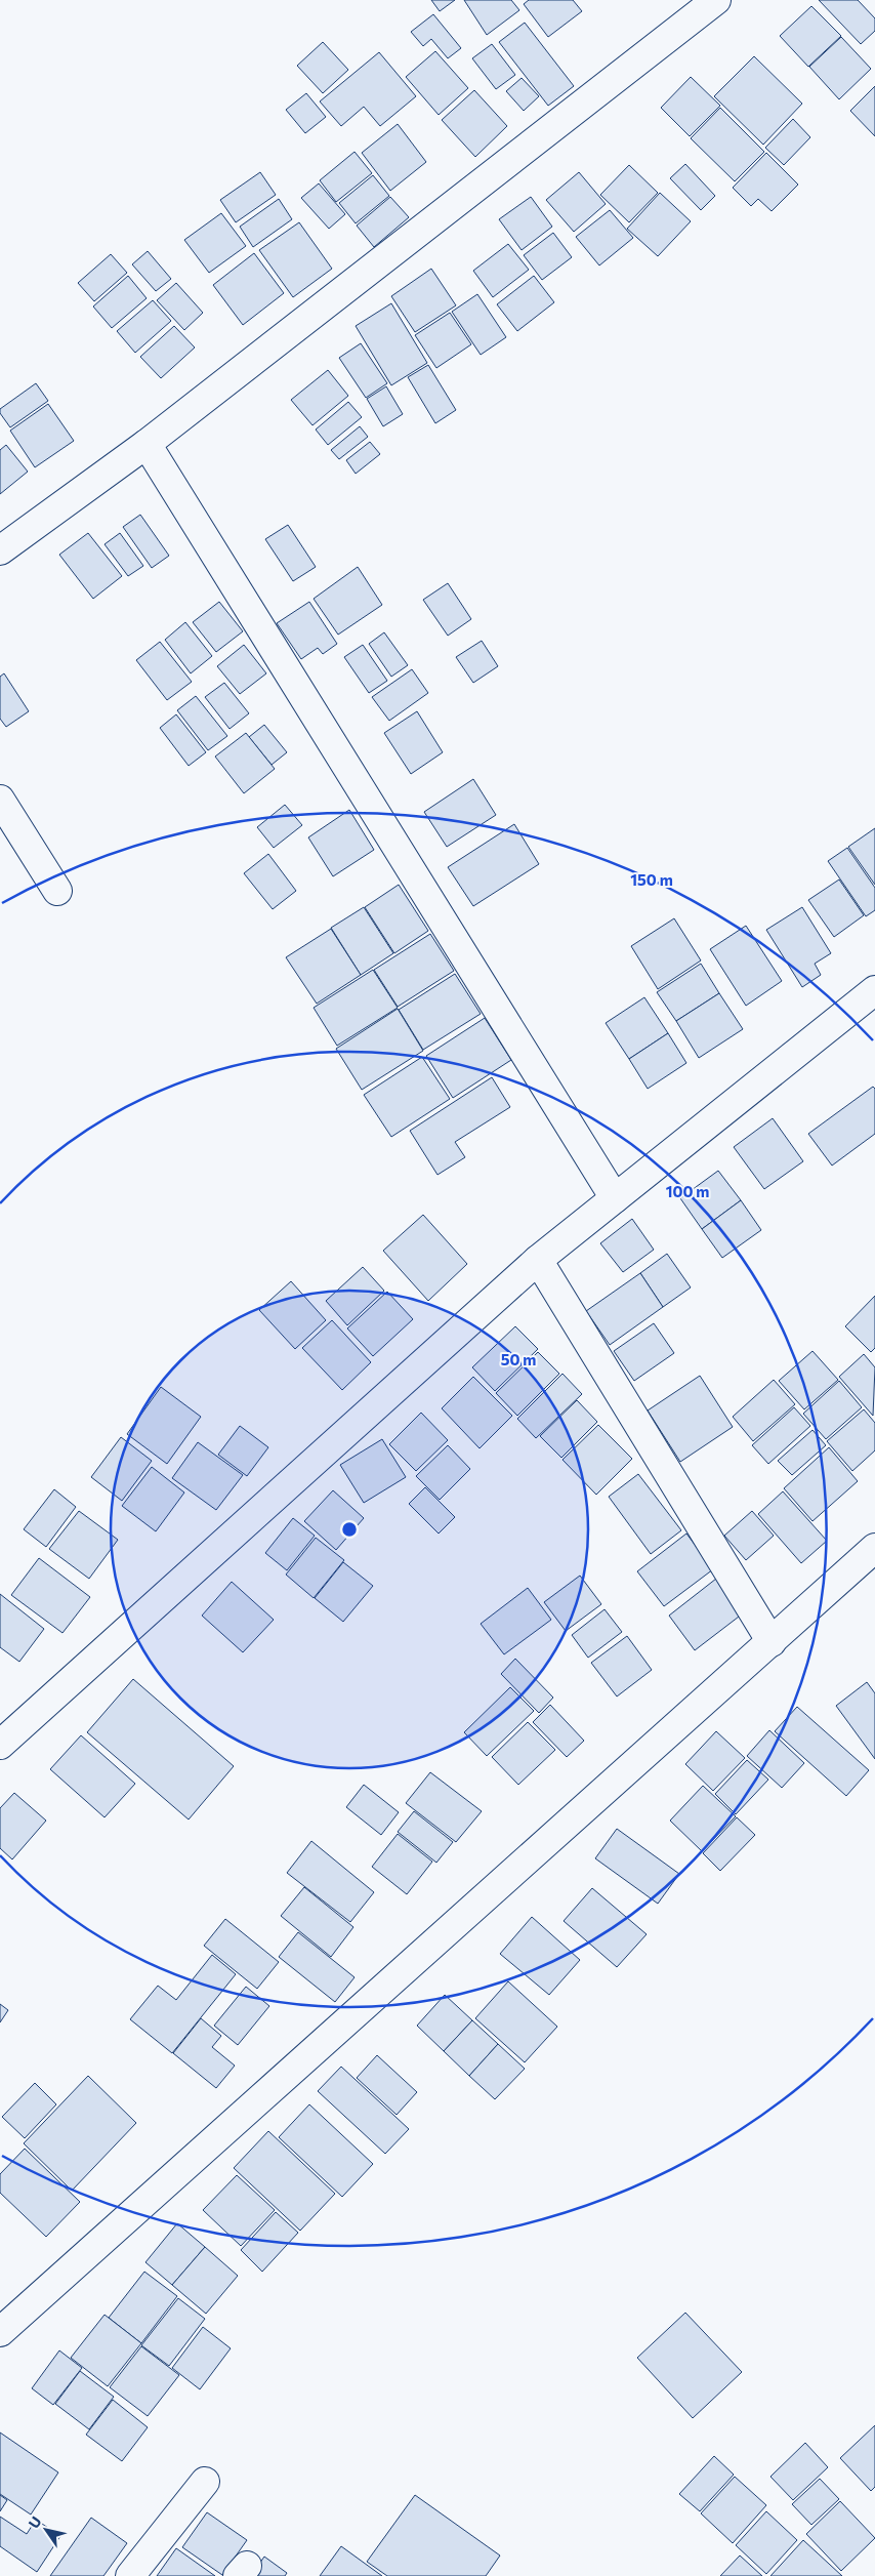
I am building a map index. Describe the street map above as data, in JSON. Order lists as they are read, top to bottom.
{
  "north": "top left",
  "rings": ["150 m", "100 m", "50 m"]
}
